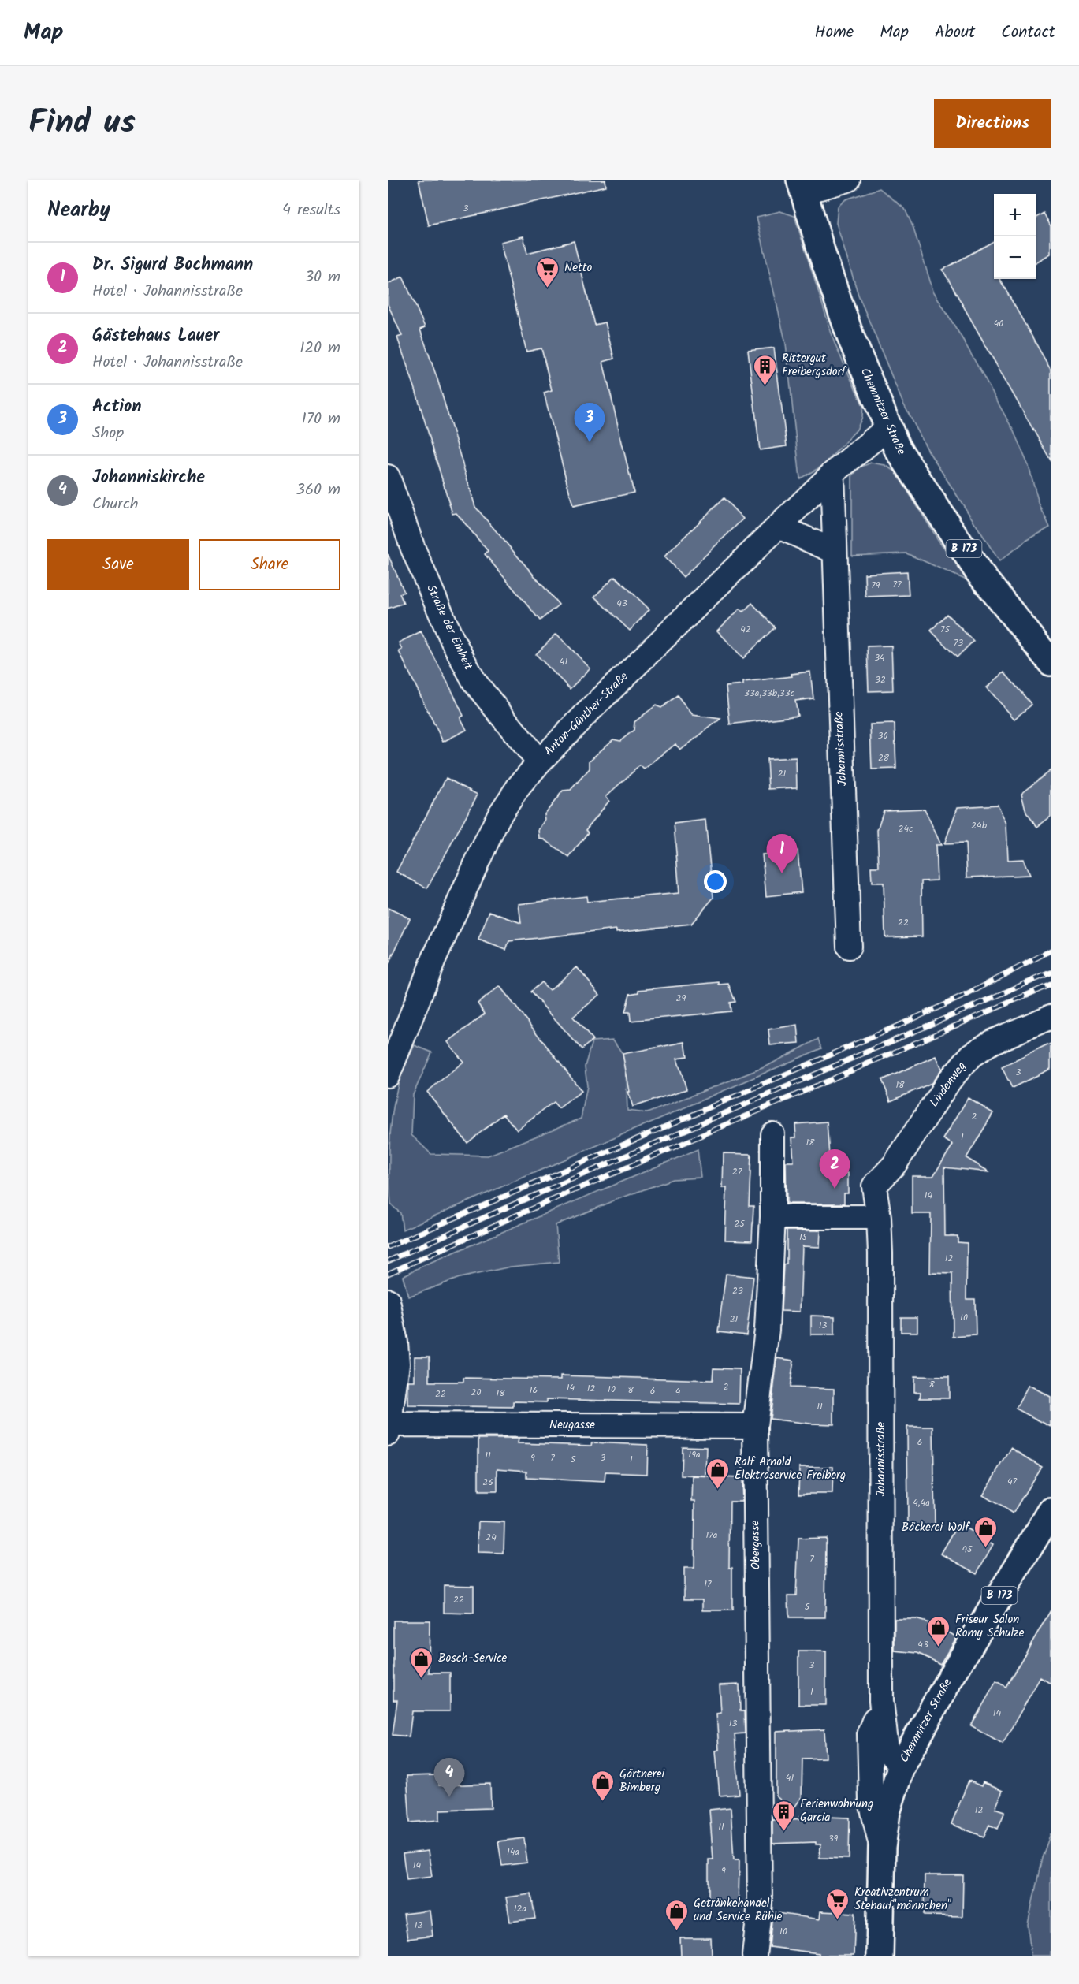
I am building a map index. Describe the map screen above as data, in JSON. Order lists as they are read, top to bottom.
{
  "streets": {
    "main road": ["Chemnitzer Straße", "B 173"],
    "street": [
      "Straße der Einheit",
      "Anton-Günther-Straße",
      "Johannisstraße",
      "Lindenweg",
      "Neugasse",
      "Obergasse"
    ]
  },
  "crossings": [
    ["Chemnitzer Straße", "Anton-Günther-Straße"],
    ["Chemnitzer Straße", "Johannisstraße"],
    ["Straße der Einheit", "Anton-Günther-Straße"],
    ["Anton-Günther-Straße", "Johannisstraße"],
    ["Johannisstraße", "Lindenweg"],
    ["Neugasse", "Obergasse"]
  ],
  "places": {
    "supermarket": ["Netto", "Kreativzentrum Stehauf\"männchen\""],
    "building": ["Rittergut Freibergsdorf", "Ferienwohnung Garcia"],
    "shop": [
      "Ralf Arnold Elektroservice Freiberg",
      "Bäckerei Wolf",
      "Friseur Salon Romy Schulze",
      "Bosch-Service",
      "Gärtnerei Bimberg",
      "Getränkehandel und Service Rühle"
    ]
  },
  "house_numbers": [
    "3",
    "40",
    "77",
    "79",
    "43",
    "42",
    "75",
    "73",
    "34",
    "41",
    "32",
    "33a,33b,33c",
    "30",
    "28",
    "21",
    "24b",
    "24c",
    "22",
    "29",
    "3",
    "18",
    "2",
    "1",
    "18",
    "27",
    "14",
    "25",
    "15",
    "12",
    "23",
    "10",
    "21",
    "13",
    "8",
    "2",
    "14",
    "12",
    "10",
    "16",
    "8",
    "6",
    "4",
    "20",
    "18",
    "22",
    "11",
    "6",
    "19a",
    "11",
    "9",
    "7",
    "3",
    "5",
    "1",
    "47",
    "26",
    "4,4a",
    "17a",
    "24",
    "45",
    "7",
    "17",
    "22",
    "5",
    "43",
    "3",
    "1",
    "14",
    "13",
    "41",
    "12",
    "11",
    "39",
    "14a",
    "14",
    "9",
    "12a",
    "12",
    "10"
  ],
  "page": {
    "header": "Map",
    "nav": [
      "Home",
      "Map",
      "About",
      "Contact"
    ],
    "title": "Find us",
    "buttons": [
      "Directions",
      ["Save", "Share"]
    ],
    "heading": ["Nearby", "4 results"],
    "map_buttons": ["+", "−"],
    "list": [
      {
        "mark": "1",
        "name": "Dr. Sigurd Bochmann",
        "note": "Hotel · Johannisstraße",
        "value": "30 m"
      },
      {
        "mark": "2",
        "name": "Gästehaus Lauer",
        "note": "Hotel · Johannisstraße",
        "value": "120 m"
      },
      {
        "mark": "3",
        "name": "Action",
        "note": "Shop",
        "value": "170 m"
      },
      {
        "mark": "4",
        "name": "Johanniskirche",
        "note": "Church",
        "value": "360 m"
      }
    ],
    "pins": [
      "3",
      "1",
      "2",
      "4"
    ]
  }
}
